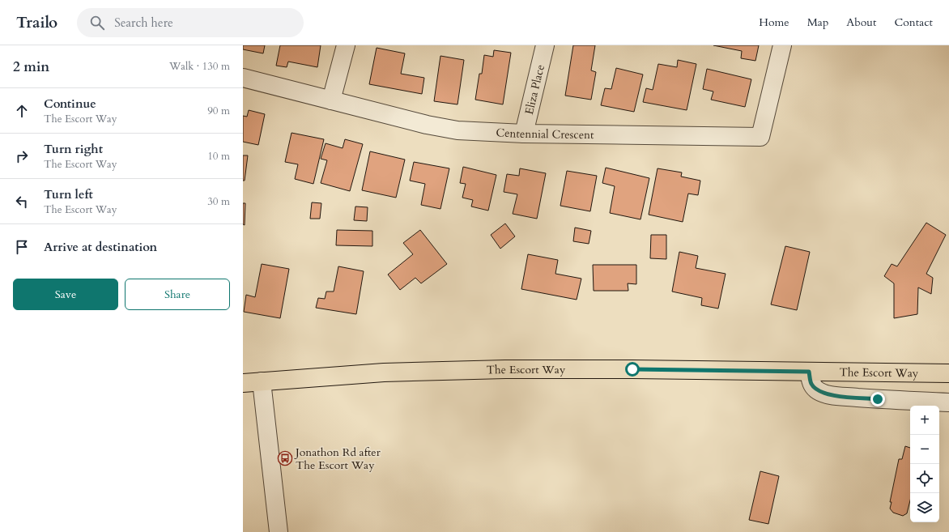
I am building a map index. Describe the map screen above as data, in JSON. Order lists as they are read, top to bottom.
{
  "streets": {
    "main road": ["The Escort Way"],
    "street": ["Eliza Place", "Centennial Crescent"]
  },
  "crossings": [
    ["Eliza Place", "Centennial Crescent"]
  ],
  "places": {
    "bus stop": ["Jonathon Rd after The Escort Way"]
  },
  "page": {
    "header": "Trailo",
    "search": "Search here",
    "nav": [
      "Home",
      "Map",
      "About",
      "Contact"
    ],
    "heading": ["2 min", "Walk · 130 m"],
    "list": [
      ["Continue", "The Escort Way", "90 m"],
      ["Turn right", "The Escort Way", "10 m"],
      ["Turn left", "The Escort Way", "30 m"],
      "Arrive at destination"
    ],
    "buttons": ["Save", "Share"],
    "map_buttons": ["+", "−"]
  }
}
